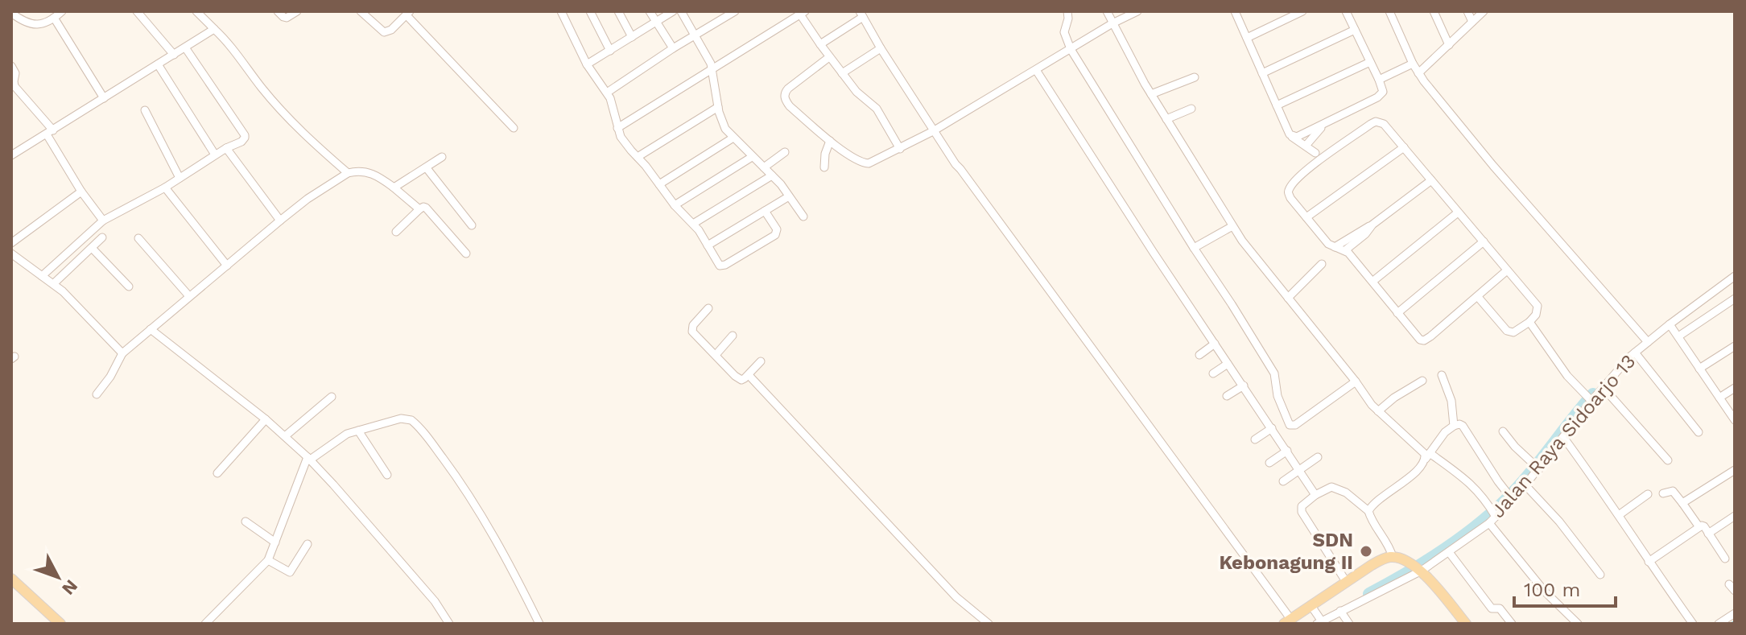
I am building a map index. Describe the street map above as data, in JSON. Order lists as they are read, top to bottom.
{
  "streets": {
    "street": ["Jalan Raya Sidoarjo 13"]
  },
  "places": ["SDN Kebonagung II"],
  "scale_bar": "100 m",
  "north": "bottom right"
}
